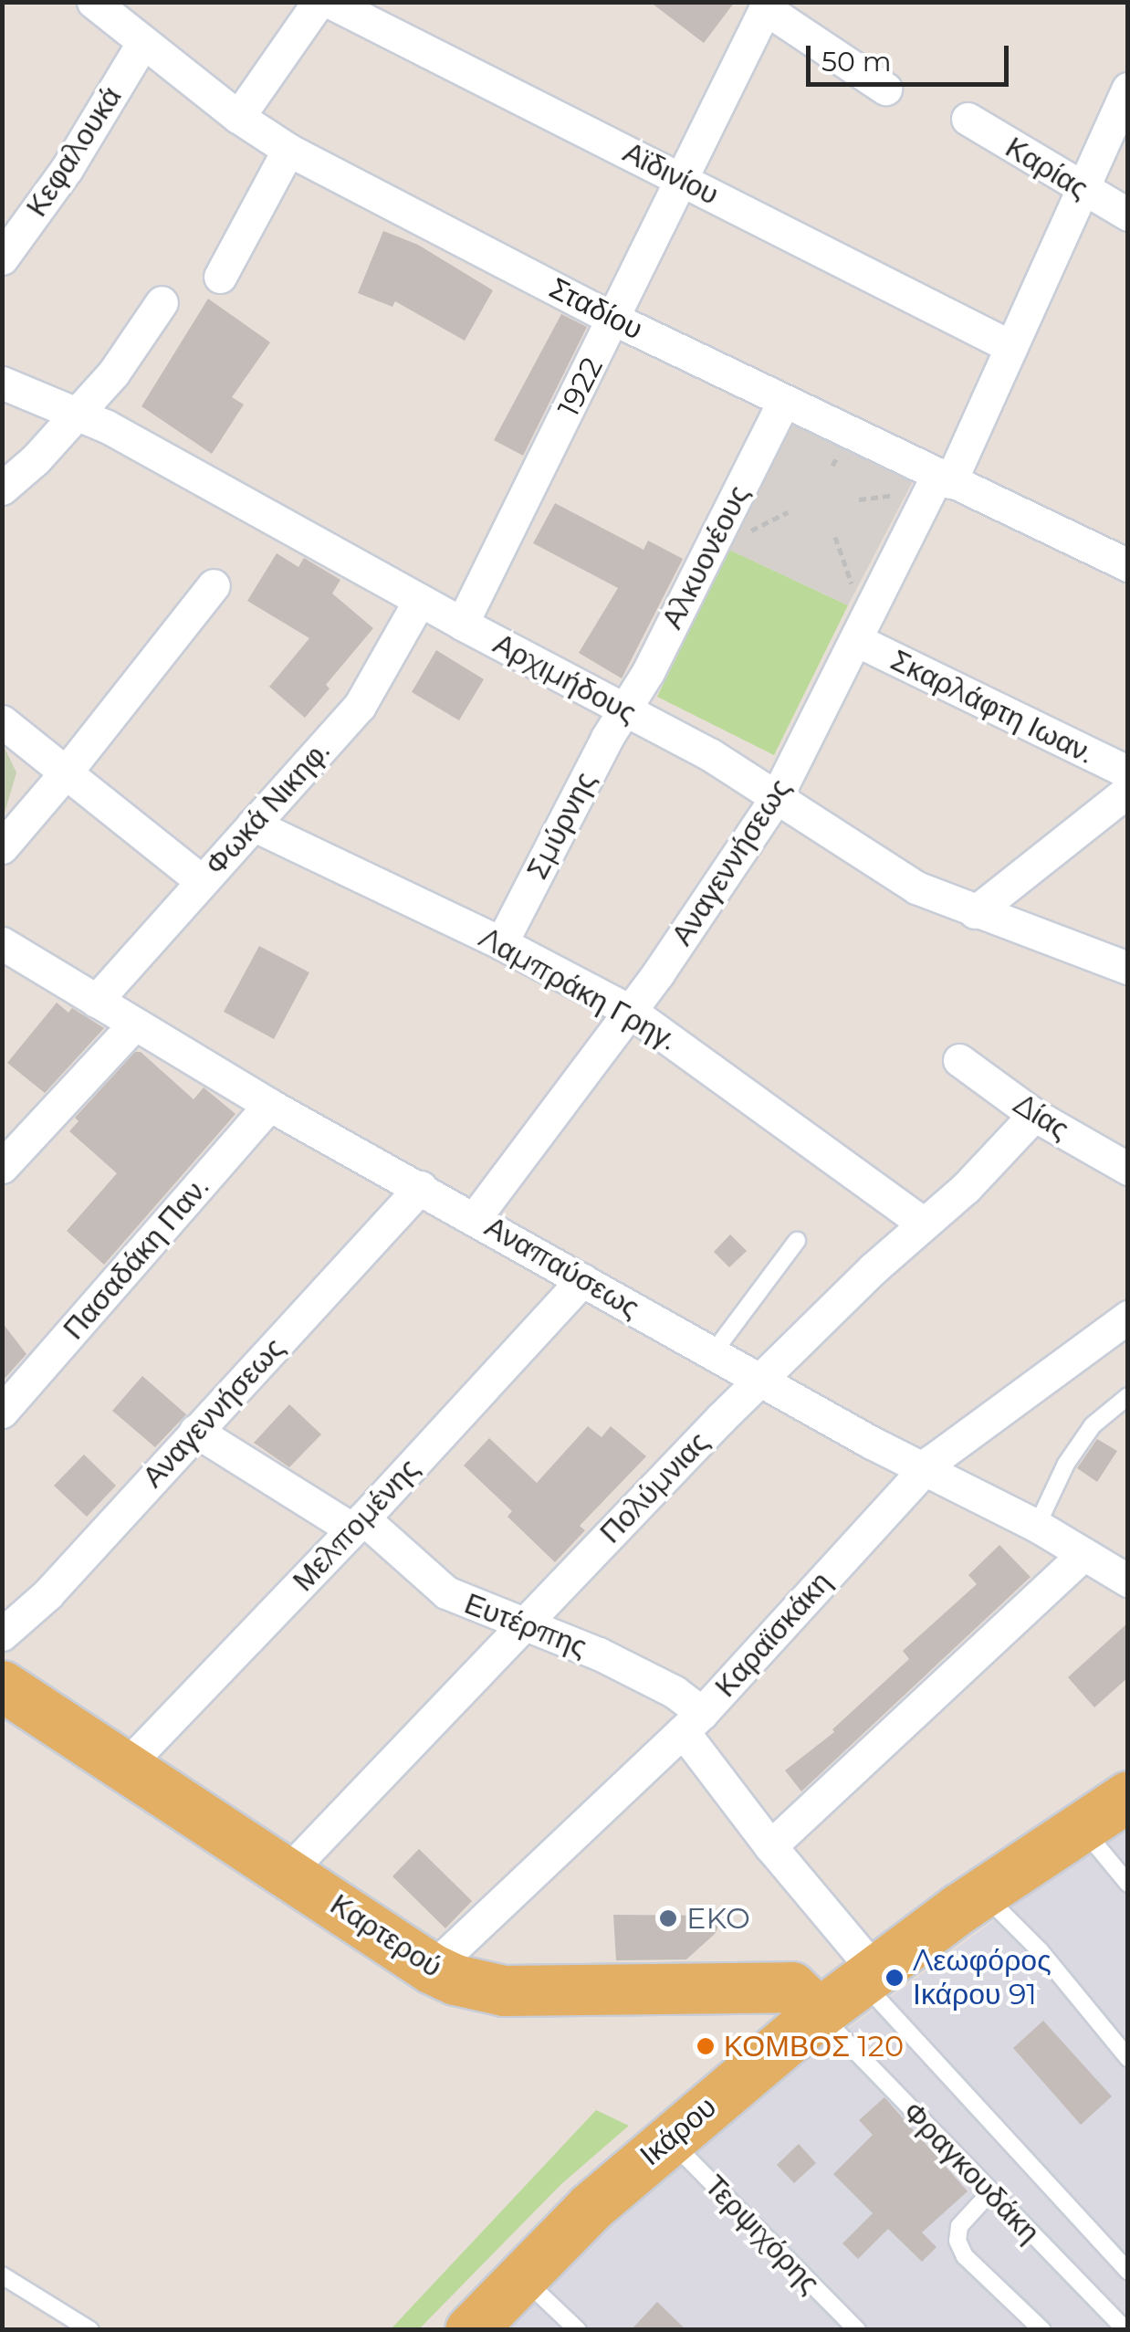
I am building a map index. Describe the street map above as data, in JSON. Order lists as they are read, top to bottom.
{
  "streets": {
    "main road": ["Καρτερού", "Ικάρου"],
    "street": [
      "Κεφαλουκά",
      "Καρίας",
      "Αϊδινίου",
      "Σταδίου",
      "1922",
      "Αλκυονέους",
      "Αρχιμήδους",
      "Σκαρλάφτη Ιωαν.",
      "Φωκά Νικηφ.",
      "Σμύρνης",
      "Αναγεννήσεως",
      "Λαμπράκη Γρηγ.",
      "Δίας",
      "Πασαδάκη Παν.",
      "Αναπαύσεως",
      "Πολύμνιας",
      "Μελπομένης",
      "Ευτέρπης",
      "Καραϊσκάκη"
    ],
    "lane": ["Φραγκουδάκη", "Τερψιχόρης"]
  },
  "crossings": [
    ["Κεφαλουκά", "Σταδίου"],
    ["Καρίας", "Αναγεννήσεως"],
    ["Αϊδινίου", "1922"],
    ["Αϊδινίου", "Αναγεννήσεως"],
    ["Σταδίου", "1922"],
    ["Σταδίου", "Αλκυονέους"],
    ["Σταδίου", "Αναγεννήσεως"],
    ["1922", "Αρχιμήδους"],
    ["Αλκυονέους", "Αρχιμήδους"],
    ["Αλκυονέους", "Σμύρνης"],
    ["Αρχιμήδους", "Φωκά Νικηφ."],
    ["Αρχιμήδους", "Σμύρνης"],
    ["Αρχιμήδους", "Αναγεννήσεως"],
    ["Σκαρλάφτη Ιωαν.", "Αναγεννήσεως"],
    ["Φωκά Νικηφ.", "Λαμπράκη Γρηγ."],
    ["Φωκά Νικηφ.", "Αναπαύσεως"],
    ["Σμύρνης", "Λαμπράκη Γρηγ."],
    ["Αναγεννήσεως", "Λαμπράκη Γρηγ."],
    ["Αναγεννήσεως", "Αναπαύσεως"],
    ["Αναγεννήσεως", "Ευτέρπης"],
    ["Λαμπράκη Γρηγ.", "Πολύμνιας"],
    ["Δίας", "Πολύμνιας"],
    ["Πασαδάκη Παν.", "Αναπαύσεως"],
    ["Αναπαύσεως", "Πολύμνιας"],
    ["Αναπαύσεως", "Μελπομένης"],
    ["Αναπαύσεως", "Καραϊσκάκη"],
    ["Πολύμνιας", "Ευτέρπης"],
    ["Πολύμνιας", "Καρτερού"],
    ["Μελπομένης", "Ευτέρπης"],
    ["Μελπομένης", "Καρτερού"],
    ["Ευτέρπης", "Καραϊσκάκη"],
    ["Ευτέρπης", "Ικάρου"],
    ["Καραϊσκάκη", "Καρτερού"],
    ["Καρτερού", "Ικάρου"],
    ["Καρτερού", "Φραγκουδάκη"],
    ["Ικάρου", "Φραγκουδάκη"],
    ["Ικάρου", "Τερψιχόρης"]
  ],
  "places": ["EKO", "Λεωφόρος Ικάρου 91", "ΚΟΜΒΟΣ 120"],
  "scale_bar": "50 m"
}
